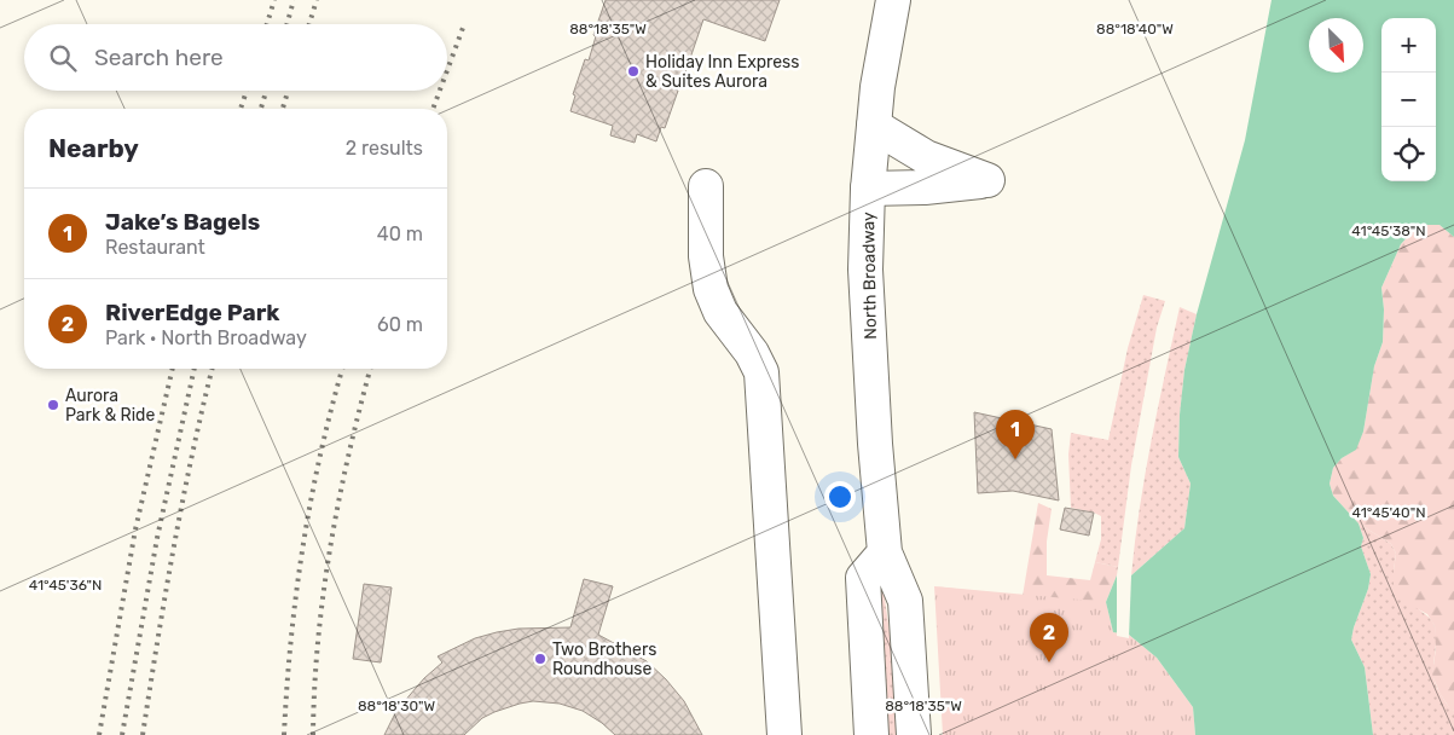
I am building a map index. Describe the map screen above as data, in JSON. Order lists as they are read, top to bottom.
{
  "streets": {
    "main road": ["North Broadway"]
  },
  "places": ["Holiday Inn Express & Suites Aurora", "Aurora Park & Ride", "Two Brothers Roundhouse"],
  "north": "bottom right",
  "page": {
    "map_buttons": ["+", "−"],
    "search": "Search here",
    "heading": ["Nearby", "2 results"],
    "list": [
      {
        "mark": "1",
        "name": "Jake’s Bagels",
        "note": "Restaurant",
        "value": "40 m"
      },
      {
        "mark": "2",
        "name": "RiverEdge Park",
        "note": "Park · North Broadway",
        "value": "60 m"
      }
    ],
    "pins": ["1", "2"]
  },
  "coordinates": [
    "88°18'35\"W",
    "88°18'40\"W",
    "41°45'38\"N",
    "41°45'40\"N",
    "41°45'36\"N",
    "88°18'30\"W"
  ]
}
